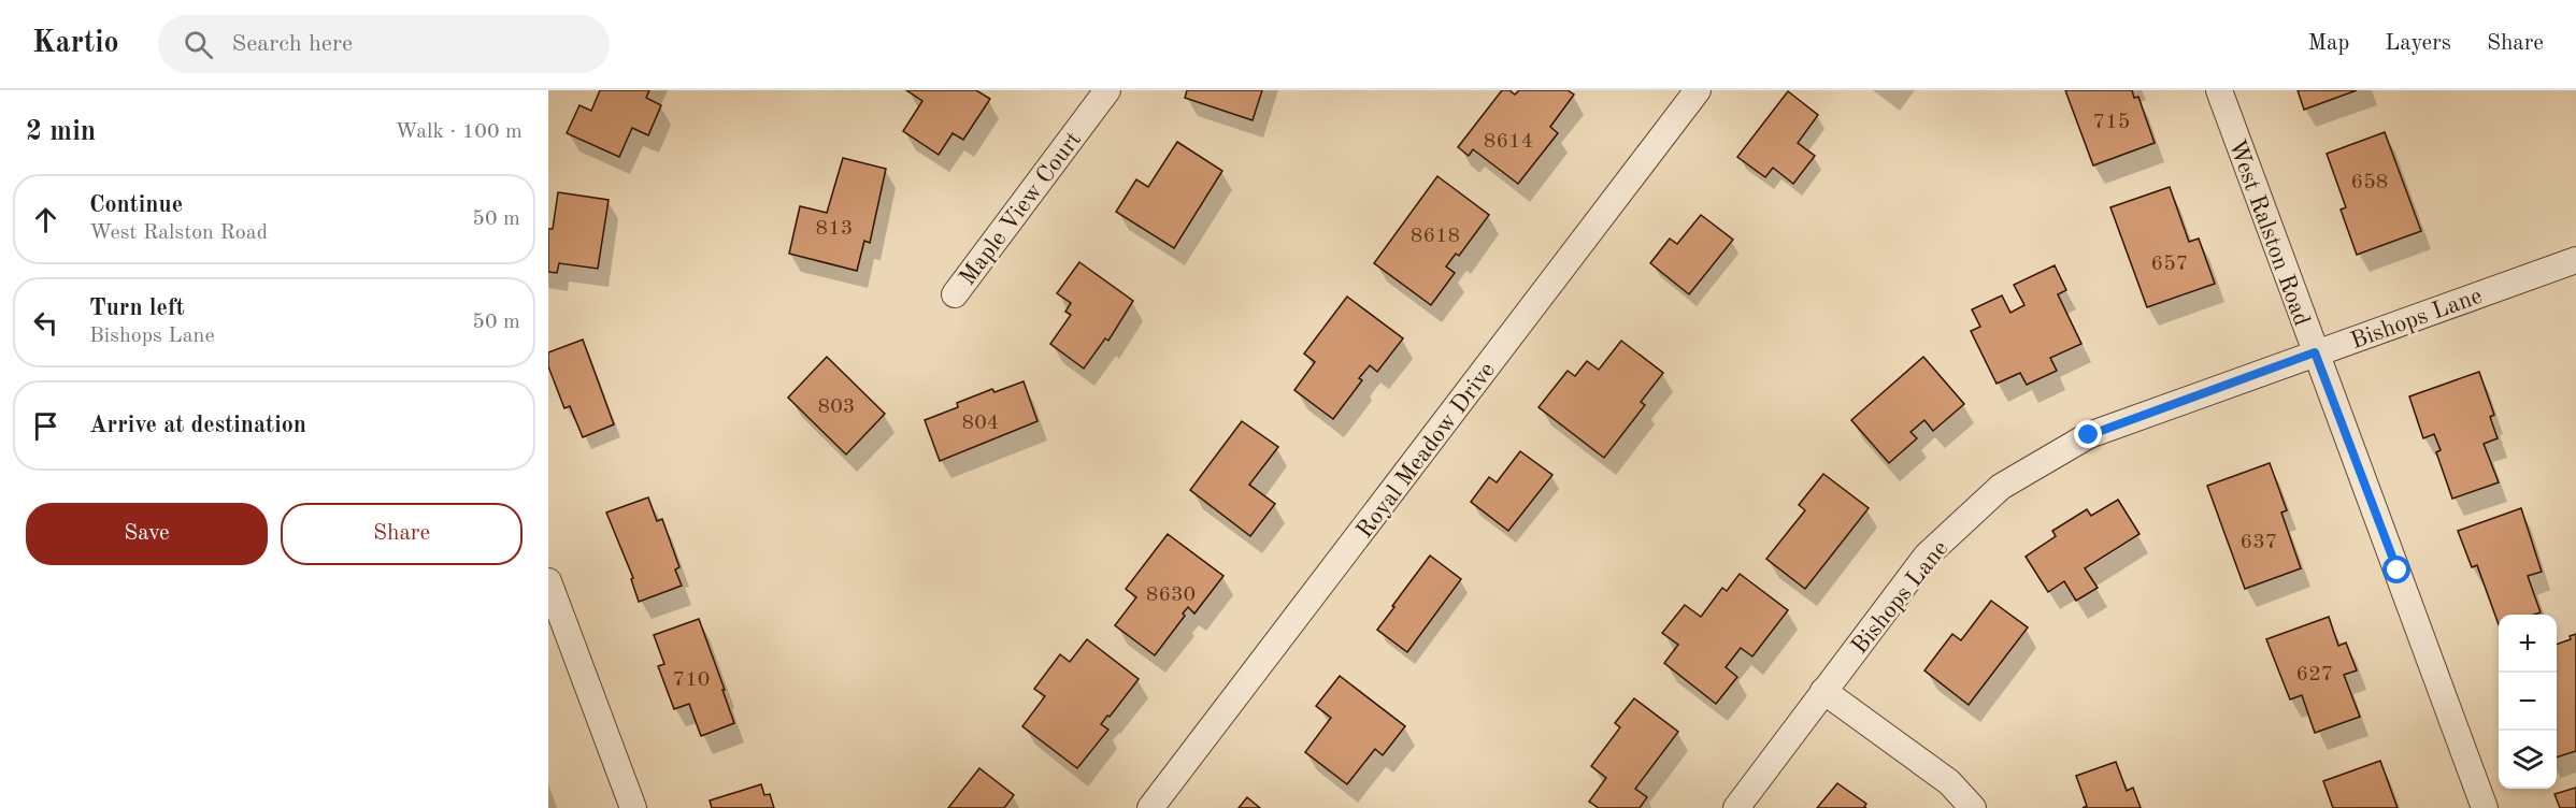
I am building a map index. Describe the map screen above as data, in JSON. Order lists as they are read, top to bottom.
{
  "streets": {
    "street": [
      "Maple View Court",
      "West Ralston Road",
      "Bishops Lane",
      "Royal Meadow Drive"
    ]
  },
  "crossings": [
    ["West Ralston Road", "Bishops Lane"]
  ],
  "house_numbers": [
    "715",
    "8614",
    "658",
    "813",
    "8618",
    "657",
    "803",
    "804",
    "637",
    "8630",
    "627",
    "710"
  ],
  "page": {
    "header": "Kartio",
    "search": "Search here",
    "nav": ["Map", "Layers", "Share"],
    "heading": ["2 min", "Walk · 100 m"],
    "list": [
      ["Continue", "West Ralston Road", "50 m"],
      ["Turn left", "Bishops Lane", "50 m"],
      "Arrive at destination"
    ],
    "buttons": ["Save", "Share"],
    "map_buttons": ["+", "−"]
  }
}
